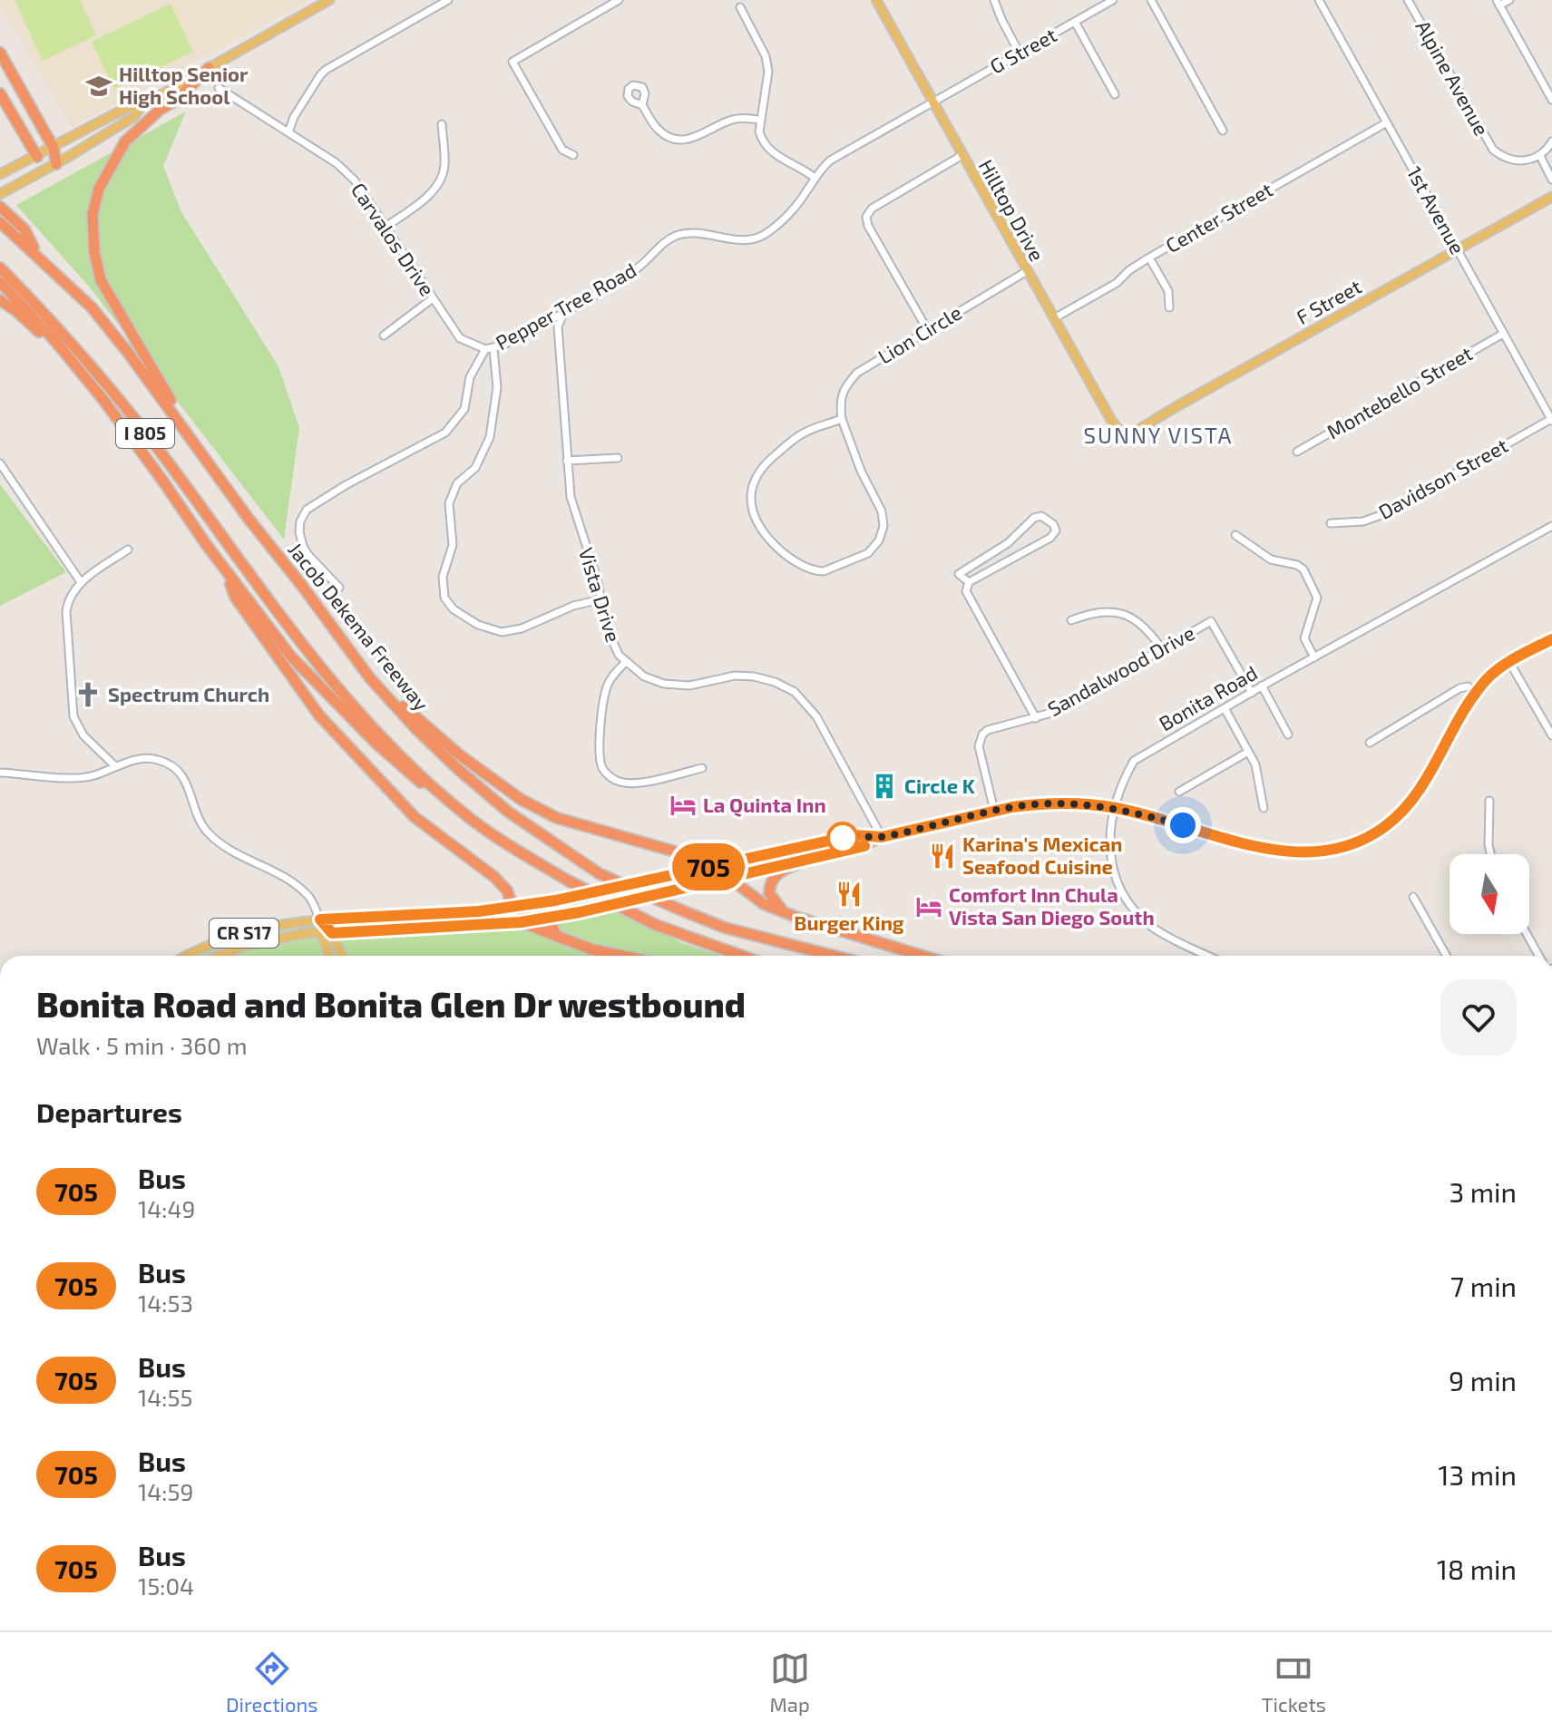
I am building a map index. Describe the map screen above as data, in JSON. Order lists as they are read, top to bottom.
{
  "streets": {
    "highway": ["I 805", "Jacob Dekema Freeway"],
    "main road": ["Hilltop Drive", "F Street", "CR S17"],
    "street": [
      "G Street",
      "Alpine Avenue",
      "1st Avenue",
      "Center Street",
      "Carvalos Drive",
      "Pepper Tree Road",
      "Lion Circle",
      "Montebello Street",
      "Davidson Street",
      "Vista Drive",
      "Sandalwood Drive",
      "Bonita Road"
    ]
  },
  "crossings": [
    ["G Street", "Hilltop Drive"],
    ["G Street", "Pepper Tree Road"],
    ["Hilltop Drive", "Center Street"],
    ["Hilltop Drive", "F Street"],
    ["Hilltop Drive", "Pepper Tree Road"],
    ["Hilltop Drive", "Lion Circle"],
    ["1st Avenue", "Center Street"],
    ["1st Avenue", "F Street"],
    ["1st Avenue", "Montebello Street"],
    ["1st Avenue", "Davidson Street"],
    ["Carvalos Drive", "Pepper Tree Road"],
    ["Pepper Tree Road", "Vista Drive"],
    ["Sandalwood Drive", "Bonita Road"],
    ["Sandalwood Drive", "CR S17"],
    ["Bonita Road", "CR S17"]
  ],
  "districts": ["SUNNY VISTA"],
  "places": {
    "school or university": ["Hilltop Senior High School"],
    "church": ["Spectrum Church"],
    "building": ["Circle K"],
    "hotel": ["La Quinta Inn", "Comfort Inn Chula Vista San Diego South"],
    "restaurant": ["Karina's Mexican Seafood Cuisine", "Burger King"]
  },
  "lines": ["bus line 705"],
  "north": "bottom",
  "page": {
    "on_map": "705",
    "heading": [
      ["Bonita Road and Bonita Glen Dr westbound", "Walk · 5 min · 360 m"],
      "Departures"
    ],
    "list": [
      {
        "mark": "705",
        "name": "Bus",
        "note": "14:49",
        "value": "3 min"
      },
      {
        "mark": "705",
        "name": "Bus",
        "note": "14:53",
        "value": "7 min"
      },
      {
        "mark": "705",
        "name": "Bus",
        "note": "14:55",
        "value": "9 min"
      },
      {
        "mark": "705",
        "name": "Bus",
        "note": "14:59",
        "value": "13 min"
      },
      {
        "mark": "705",
        "name": "Bus",
        "note": "15:04",
        "value": "18 min"
      }
    ],
    "tabs": ["Directions", "Map", "Tickets"]
  }
}
